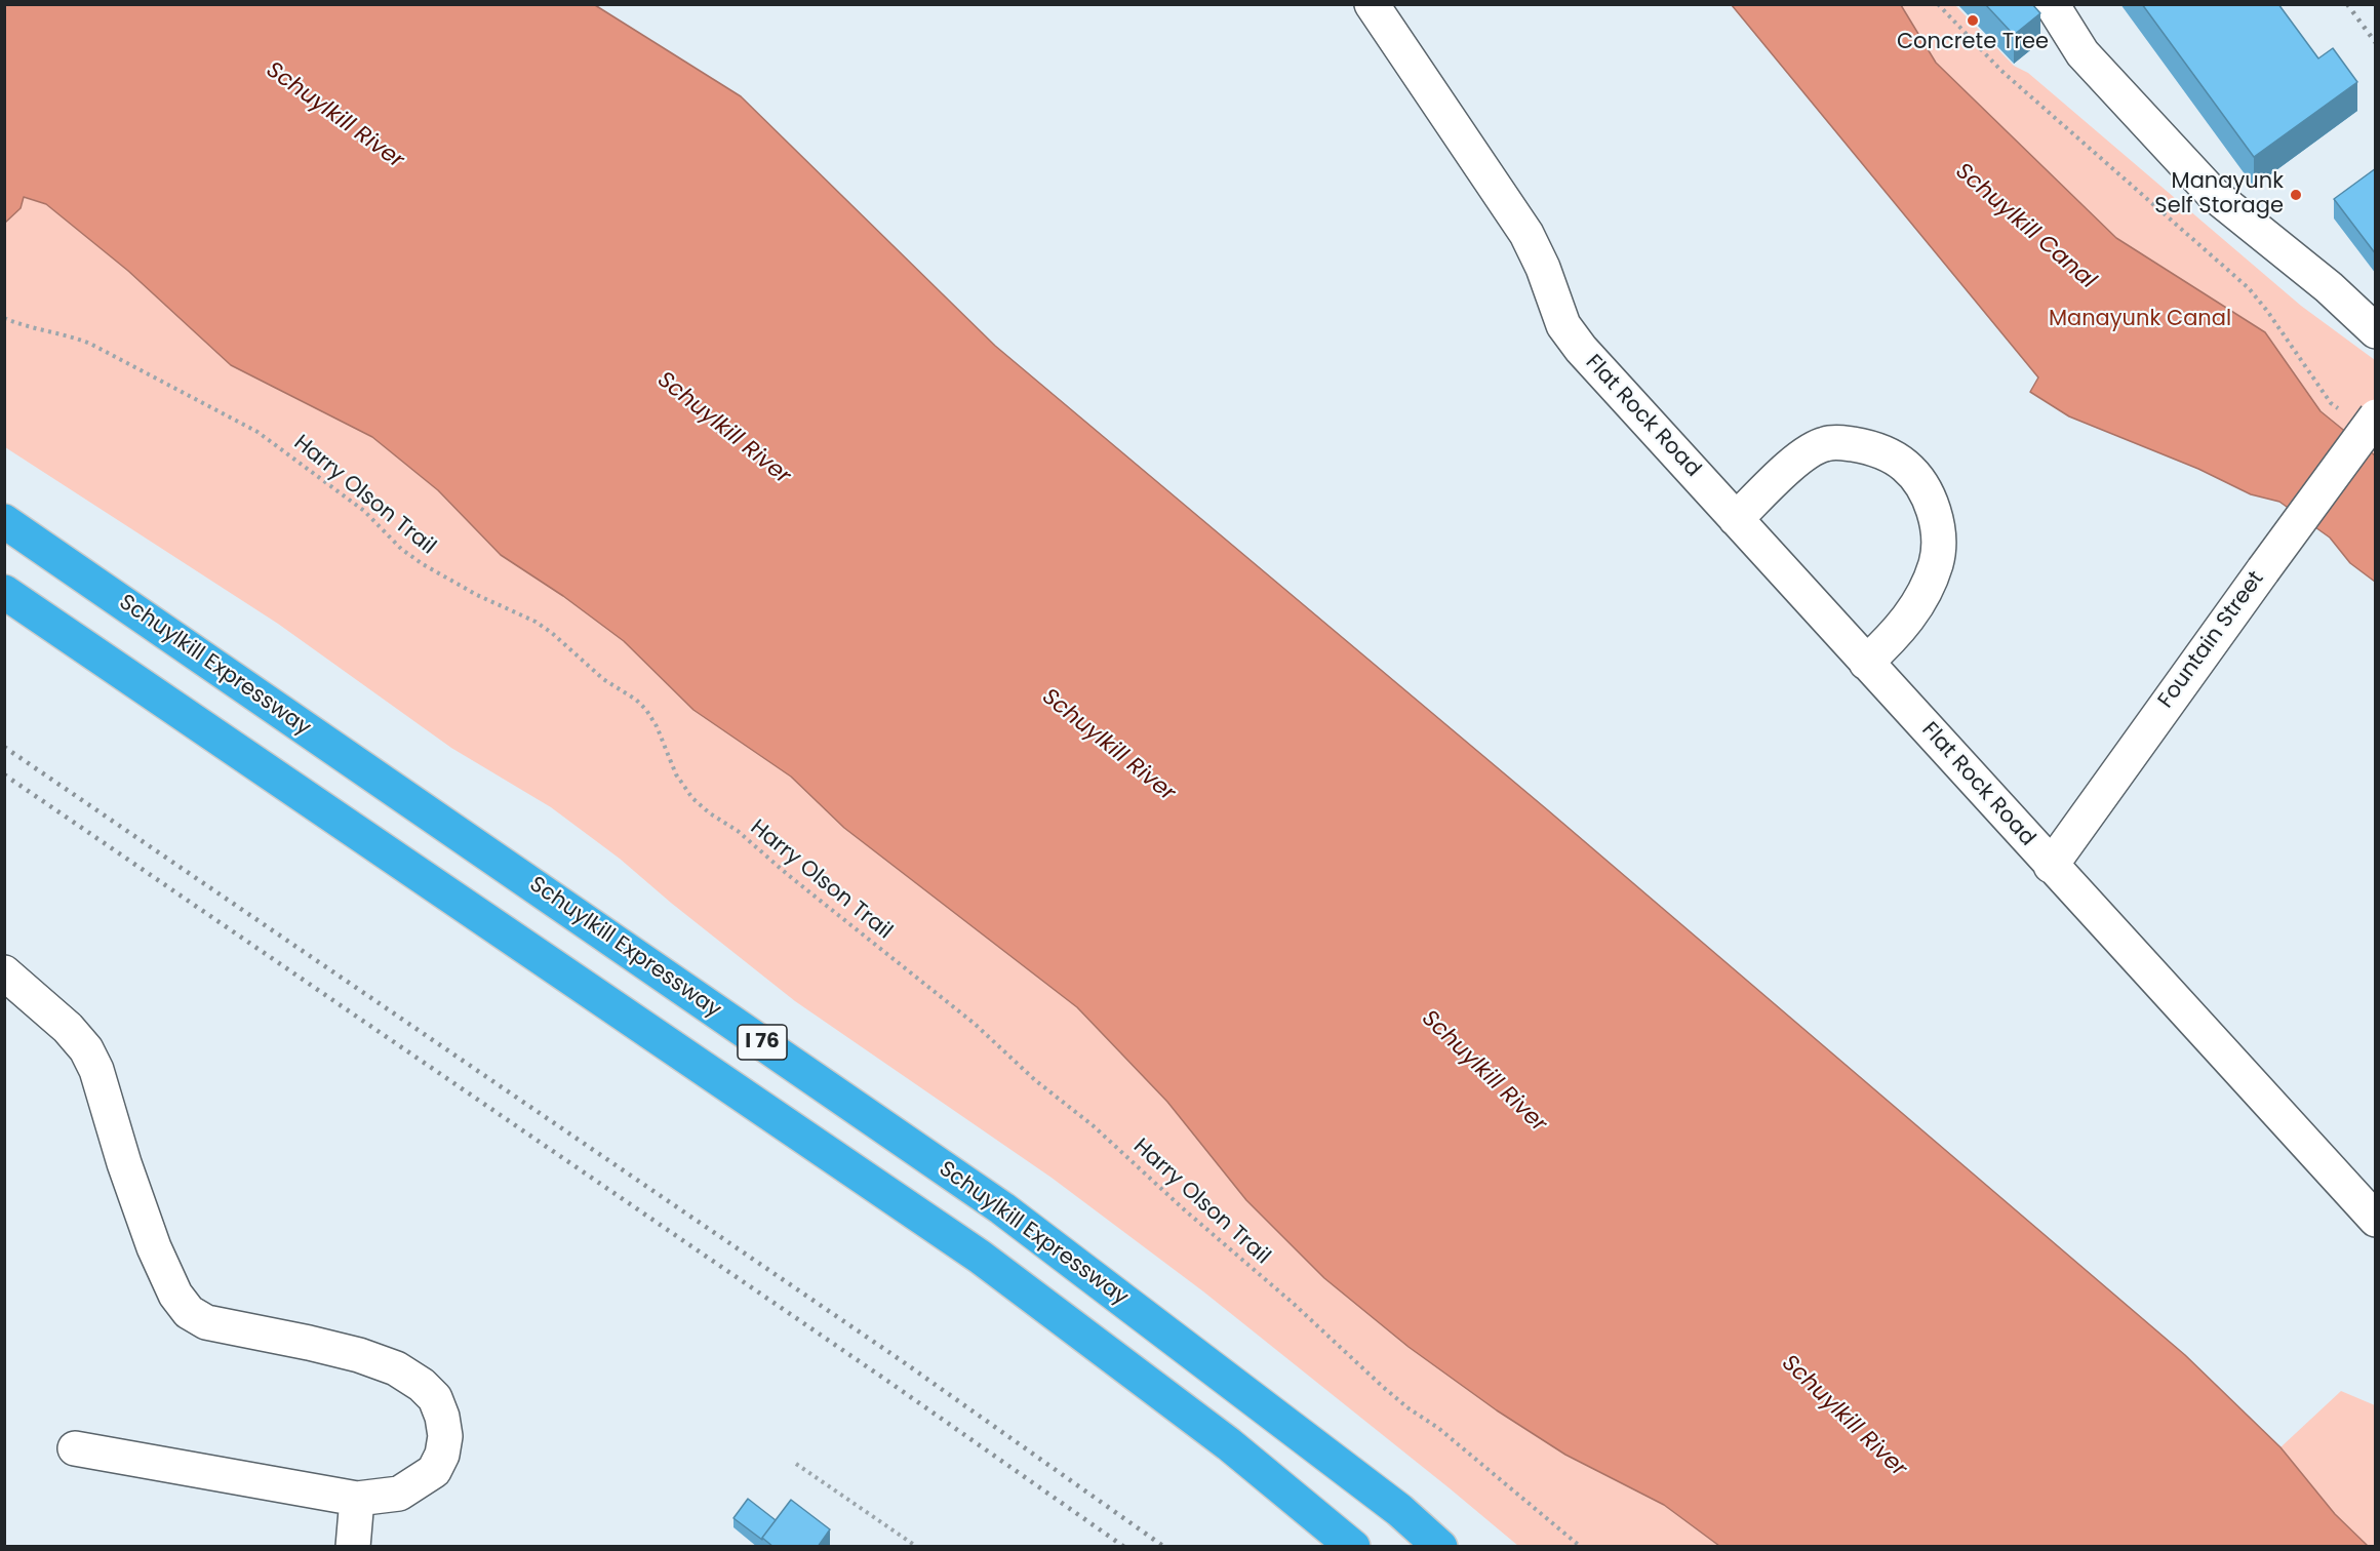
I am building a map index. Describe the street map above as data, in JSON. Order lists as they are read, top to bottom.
{
  "streets": {
    "highway": ["Schuylkill Expressway", "I 76"],
    "street": ["Flat Rock Road", "Fountain Street"],
    "path": ["Harry Olson Trail"]
  },
  "crossings": [
    ["Flat Rock Road", "Fountain Street"]
  ],
  "water": ["Schuylkill River", "Schuylkill Canal"],
  "parks": ["Manayunk Canal"],
  "places": ["Concrete Tree", "Manayunk Self Storage"]
}
